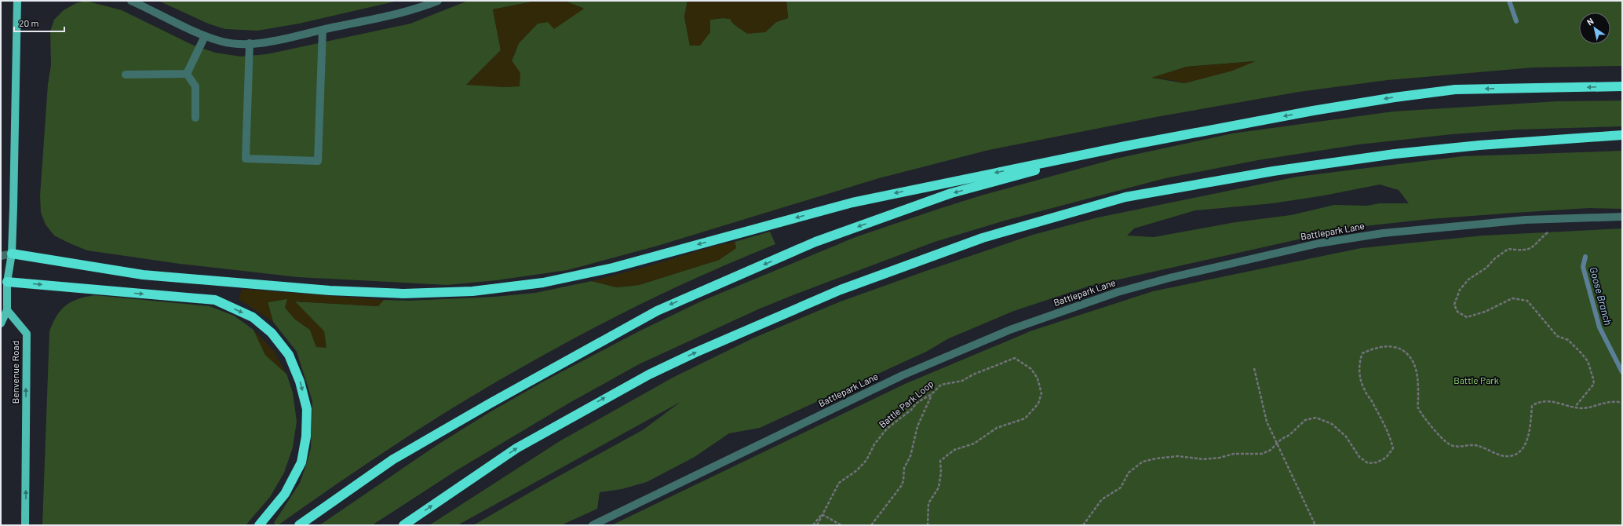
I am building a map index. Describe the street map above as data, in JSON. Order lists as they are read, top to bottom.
{
  "streets": {
    "main road": ["Benvenue Road"],
    "street": ["Battlepark Lane"],
    "path": ["Battle Park Loop"]
  },
  "one_way": ["Benvenue Road"],
  "water": ["Goose Branch"],
  "parks": ["Battle Park"],
  "scale_bar": "20 m",
  "north": "top left"
}
